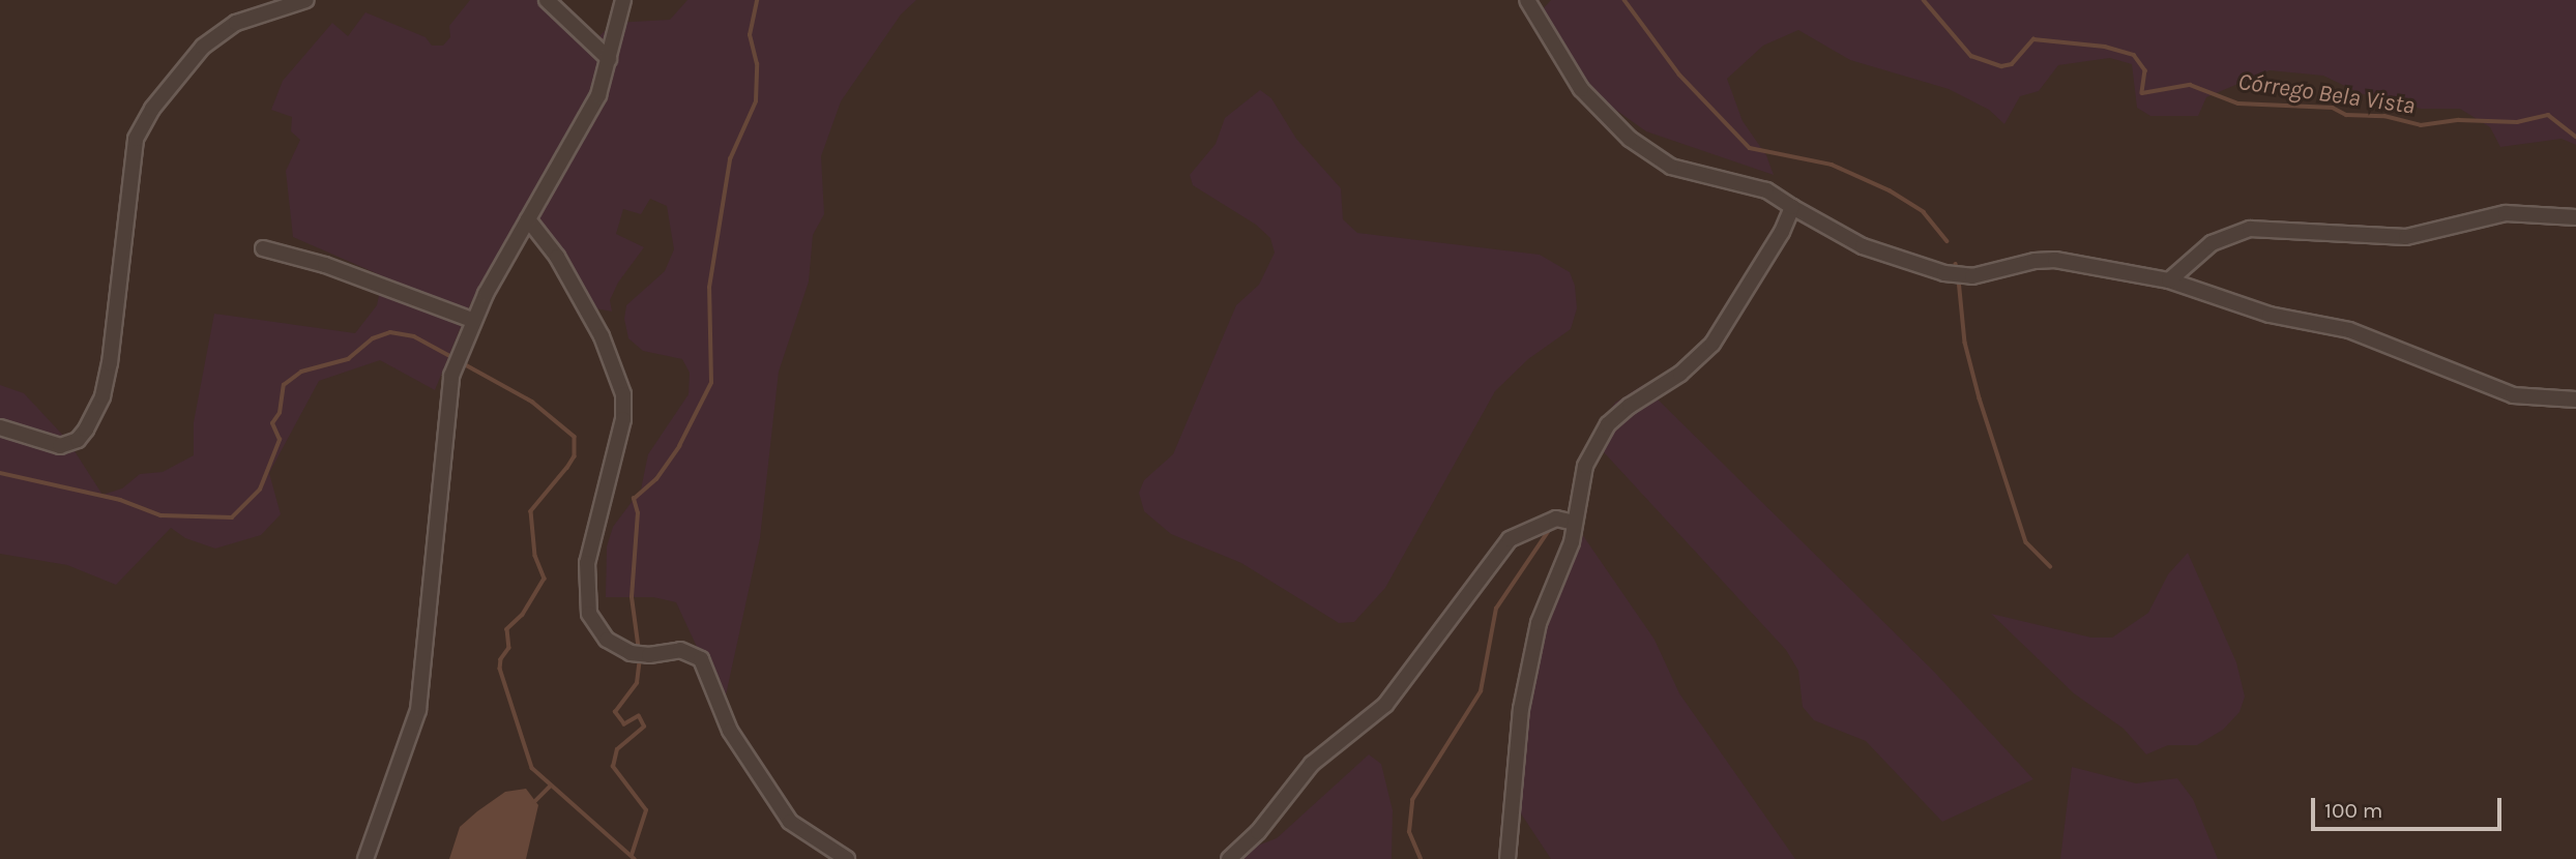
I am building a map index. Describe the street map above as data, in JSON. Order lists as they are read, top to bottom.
{
  "water": ["Córrego Bela Vista"],
  "scale_bar": "100 m"
}
